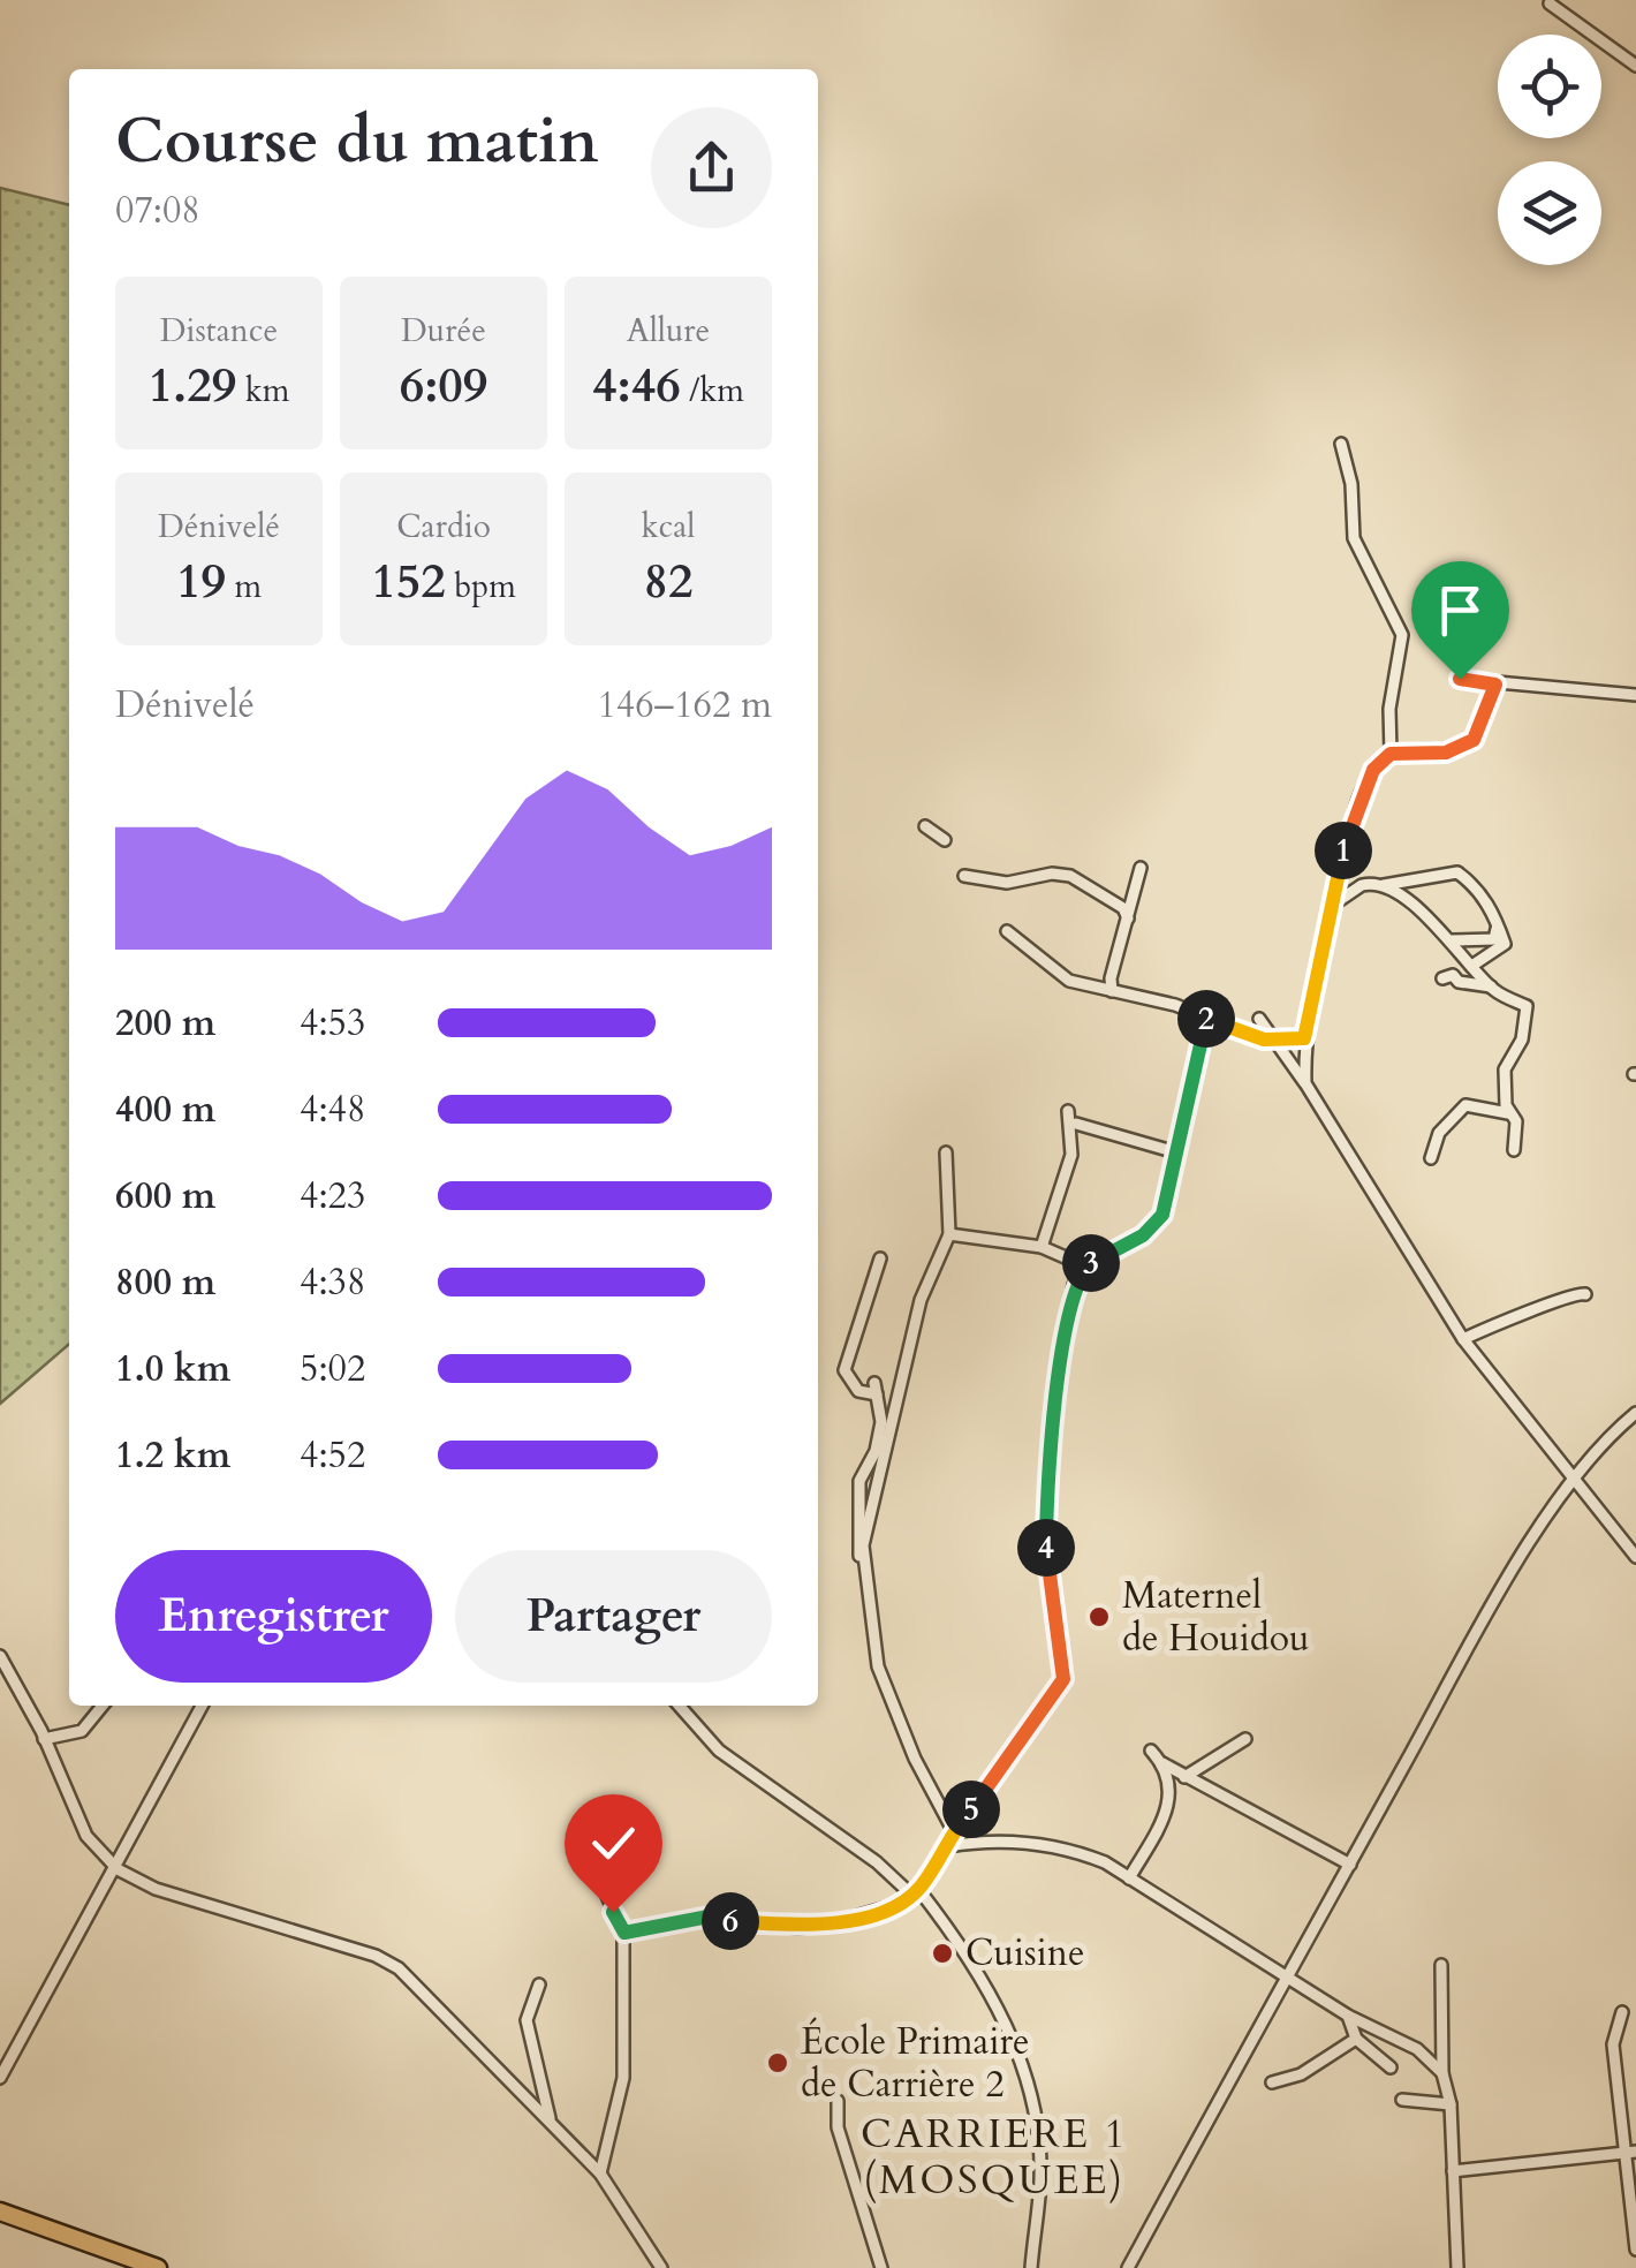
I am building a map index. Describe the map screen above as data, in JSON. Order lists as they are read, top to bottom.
{
  "districts": ["CARRIERE 1 (MOSQUEE)"],
  "places": ["Maternel de Houidou", "Cuisine", "École Primaire de Carrière 2"],
  "page": {
    "heading": ["Course du matin", "07:08"],
    "stats": [
      ["Distance", "1.29 km"],
      ["Durée", "6:09"],
      ["Allure", "4:46 /km"],
      ["Dénivelé", "19 m"],
      ["Cardio", "152 bpm"],
      ["kcal", "82"]
    ],
    "chart": ["Dénivelé", "146–162 m"],
    "pins": [
      "1",
      "2",
      "3",
      "4",
      "5",
      "6"
    ],
    "list": [
      {
        "name": "200 m",
        "note": "4:53"
      },
      {
        "name": "400 m",
        "note": "4:48"
      },
      {
        "name": "600 m",
        "note": "4:23"
      },
      {
        "name": "800 m",
        "note": "4:38"
      },
      {
        "name": "1.0 km",
        "note": "5:02"
      },
      {
        "name": "1.2 km",
        "note": "4:52"
      }
    ],
    "buttons": ["Enregistrer", "Partager"]
  }
}
